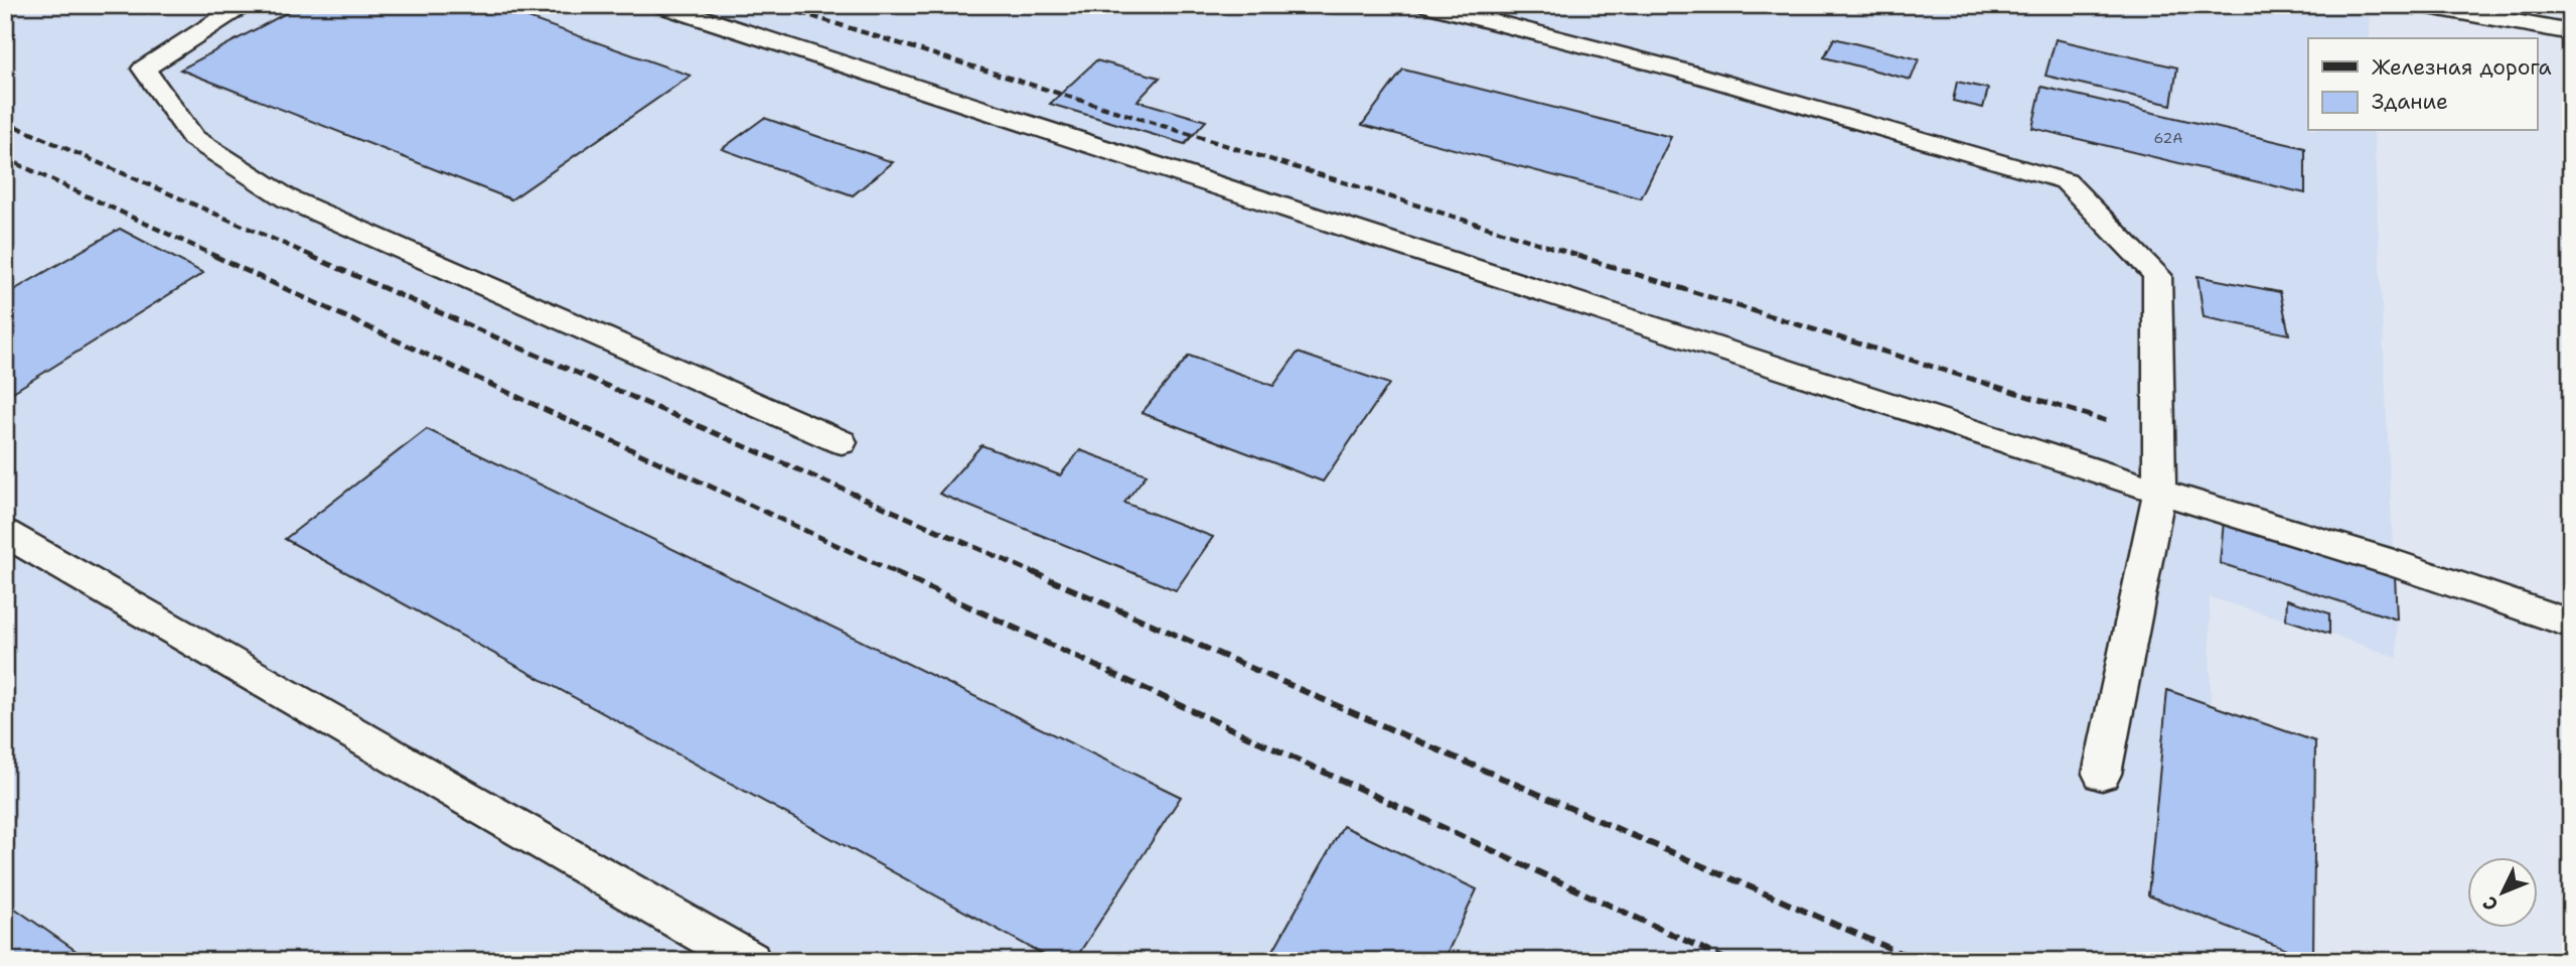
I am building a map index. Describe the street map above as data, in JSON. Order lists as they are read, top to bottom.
{
  "house_numbers": ["62А"],
  "legend": ["Железная дорога", "Здание"],
  "north": "bottom left"
}
